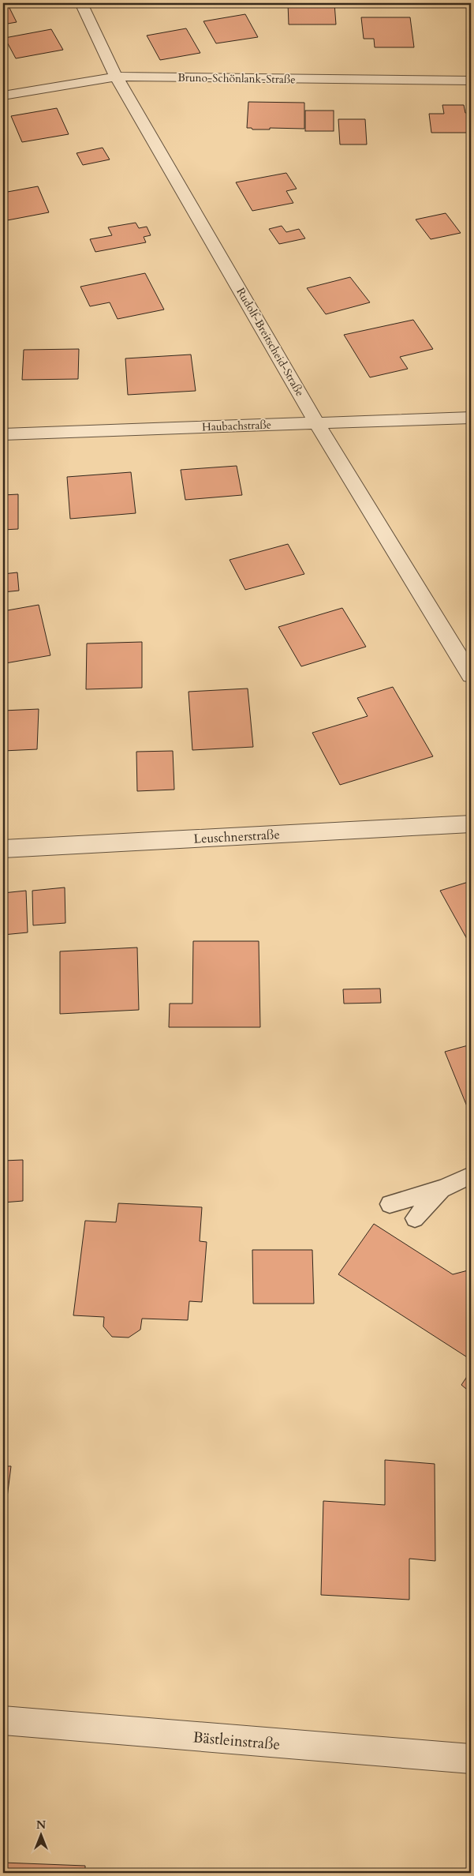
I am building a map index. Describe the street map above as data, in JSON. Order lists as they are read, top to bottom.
{
  "streets": {
    "street": [
      "Bruno-Schönlank-Straße",
      "Rudolf-Breitscheid-Straße",
      "Haubachstraße",
      "Leuschnerstraße",
      "Bästleinstraße"
    ]
  },
  "crossings": [
    ["Bruno-Schönlank-Straße", "Rudolf-Breitscheid-Straße"],
    ["Rudolf-Breitscheid-Straße", "Haubachstraße"]
  ],
  "north": "top"
}
